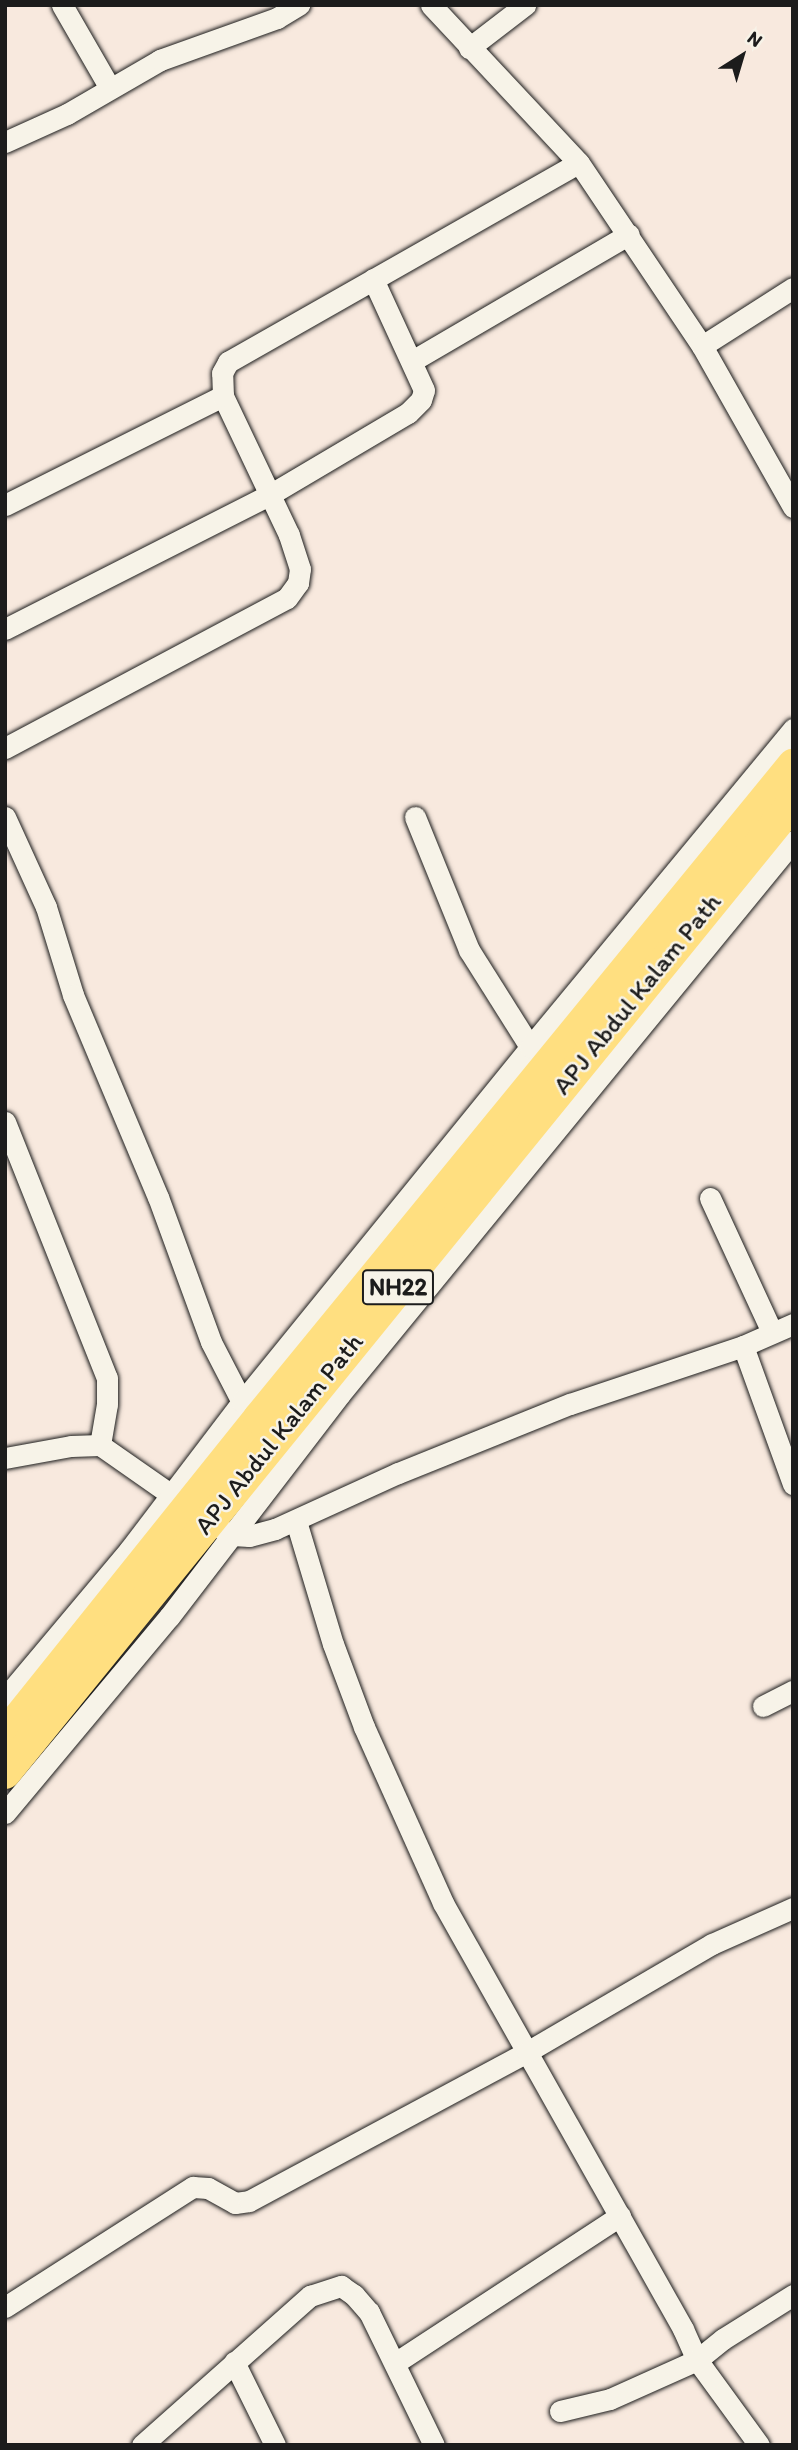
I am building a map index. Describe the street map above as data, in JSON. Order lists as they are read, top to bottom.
{
  "streets": {
    "highway": ["APJ Abdul Kalam Path", "NH22"]
  },
  "crossings": [
    ["APJ Abdul Kalam Path", "NH22"]
  ],
  "north": "top right"
}
